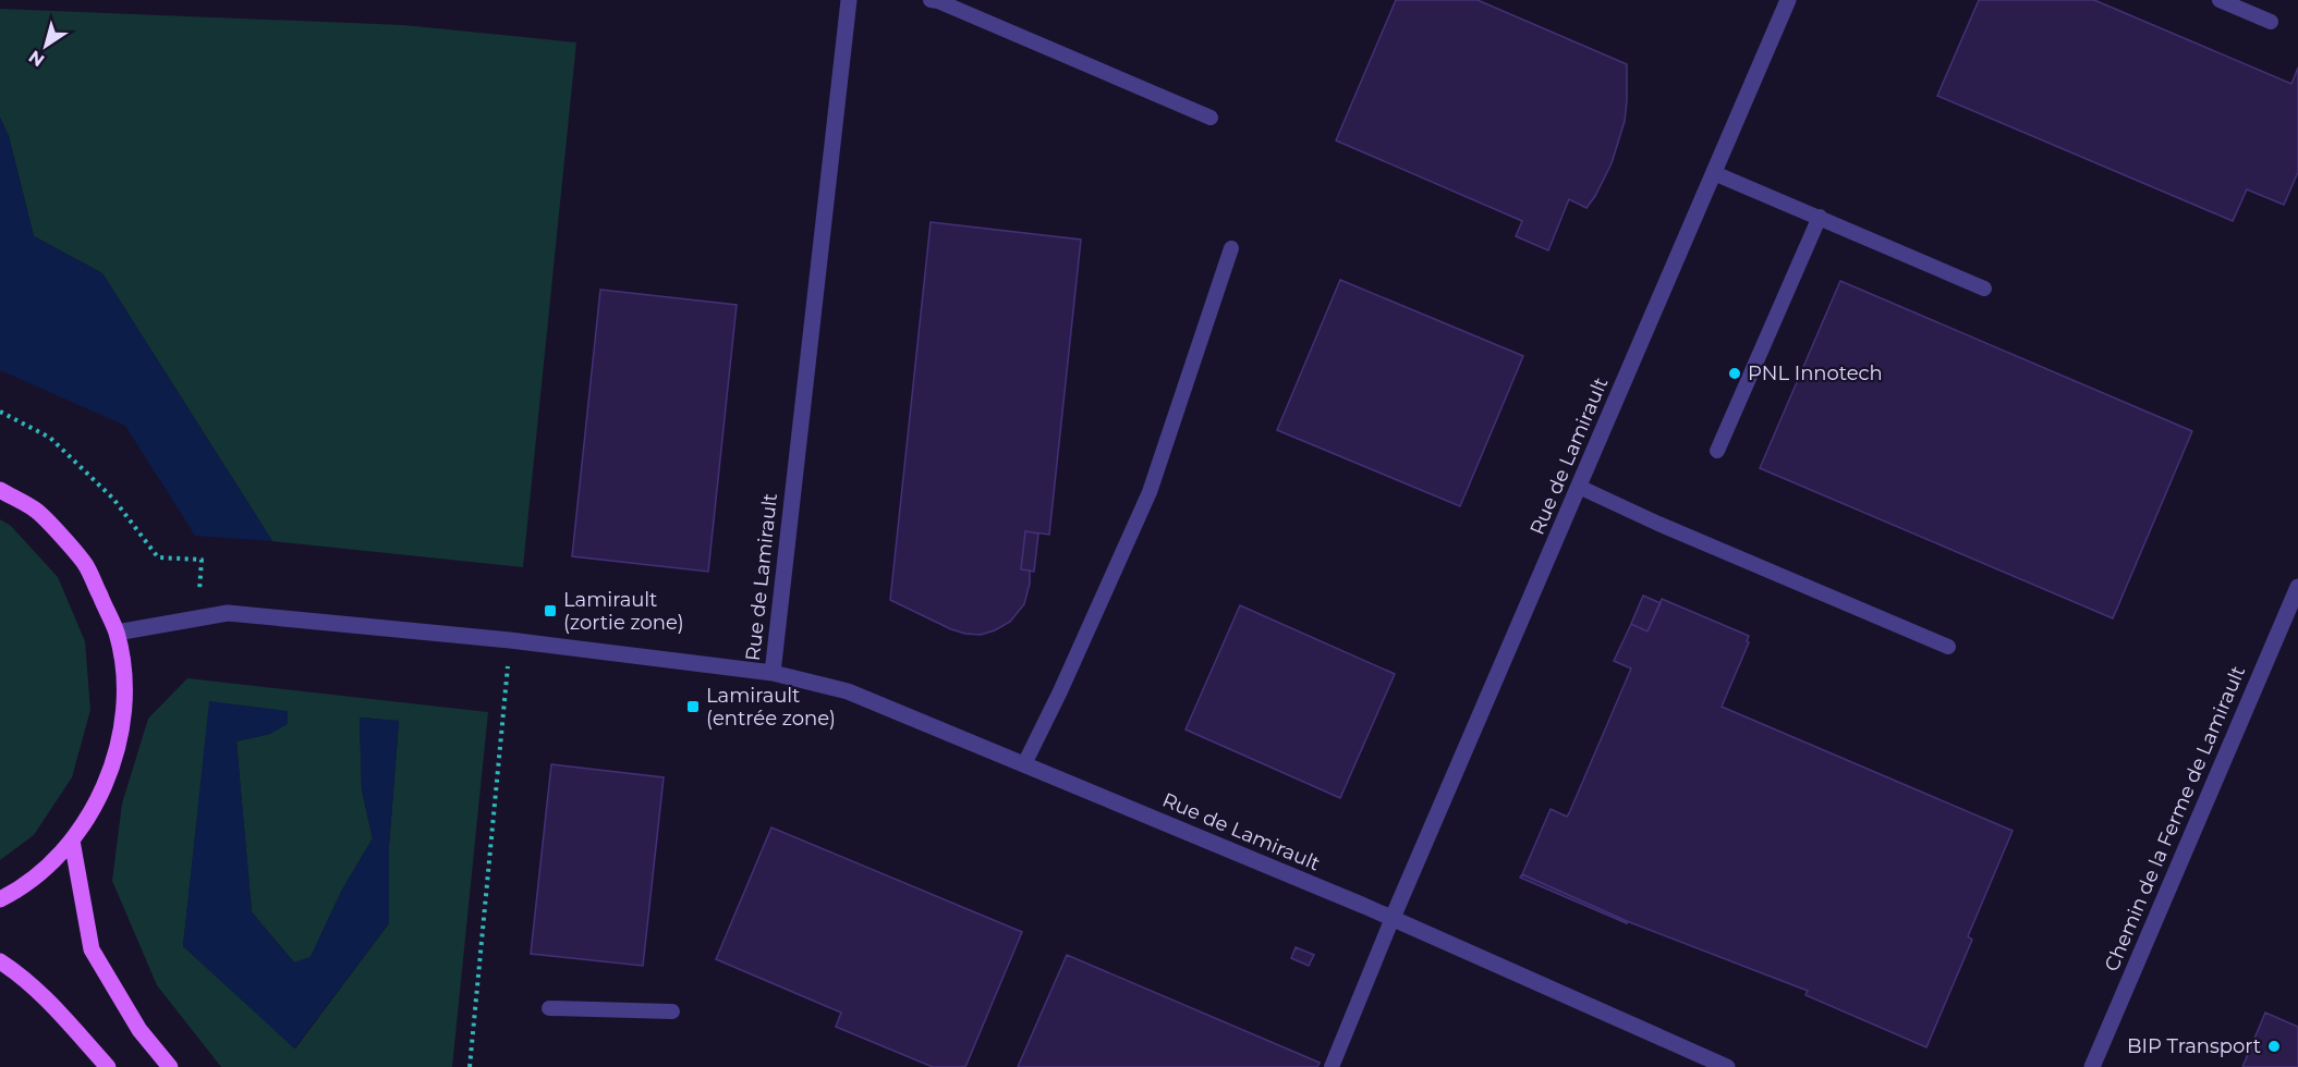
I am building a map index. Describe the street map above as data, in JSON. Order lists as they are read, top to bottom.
{
  "streets": {
    "street": ["Rue de Lamirault", "Chemin de la Ferme de Lamirault"]
  },
  "places": {
    "other": ["PNL Innotech", "BIP Transport"],
    "transit": ["Lamirault (zortie zone)", "Lamirault (entrée zone)"]
  },
  "north": "bottom left"
}
